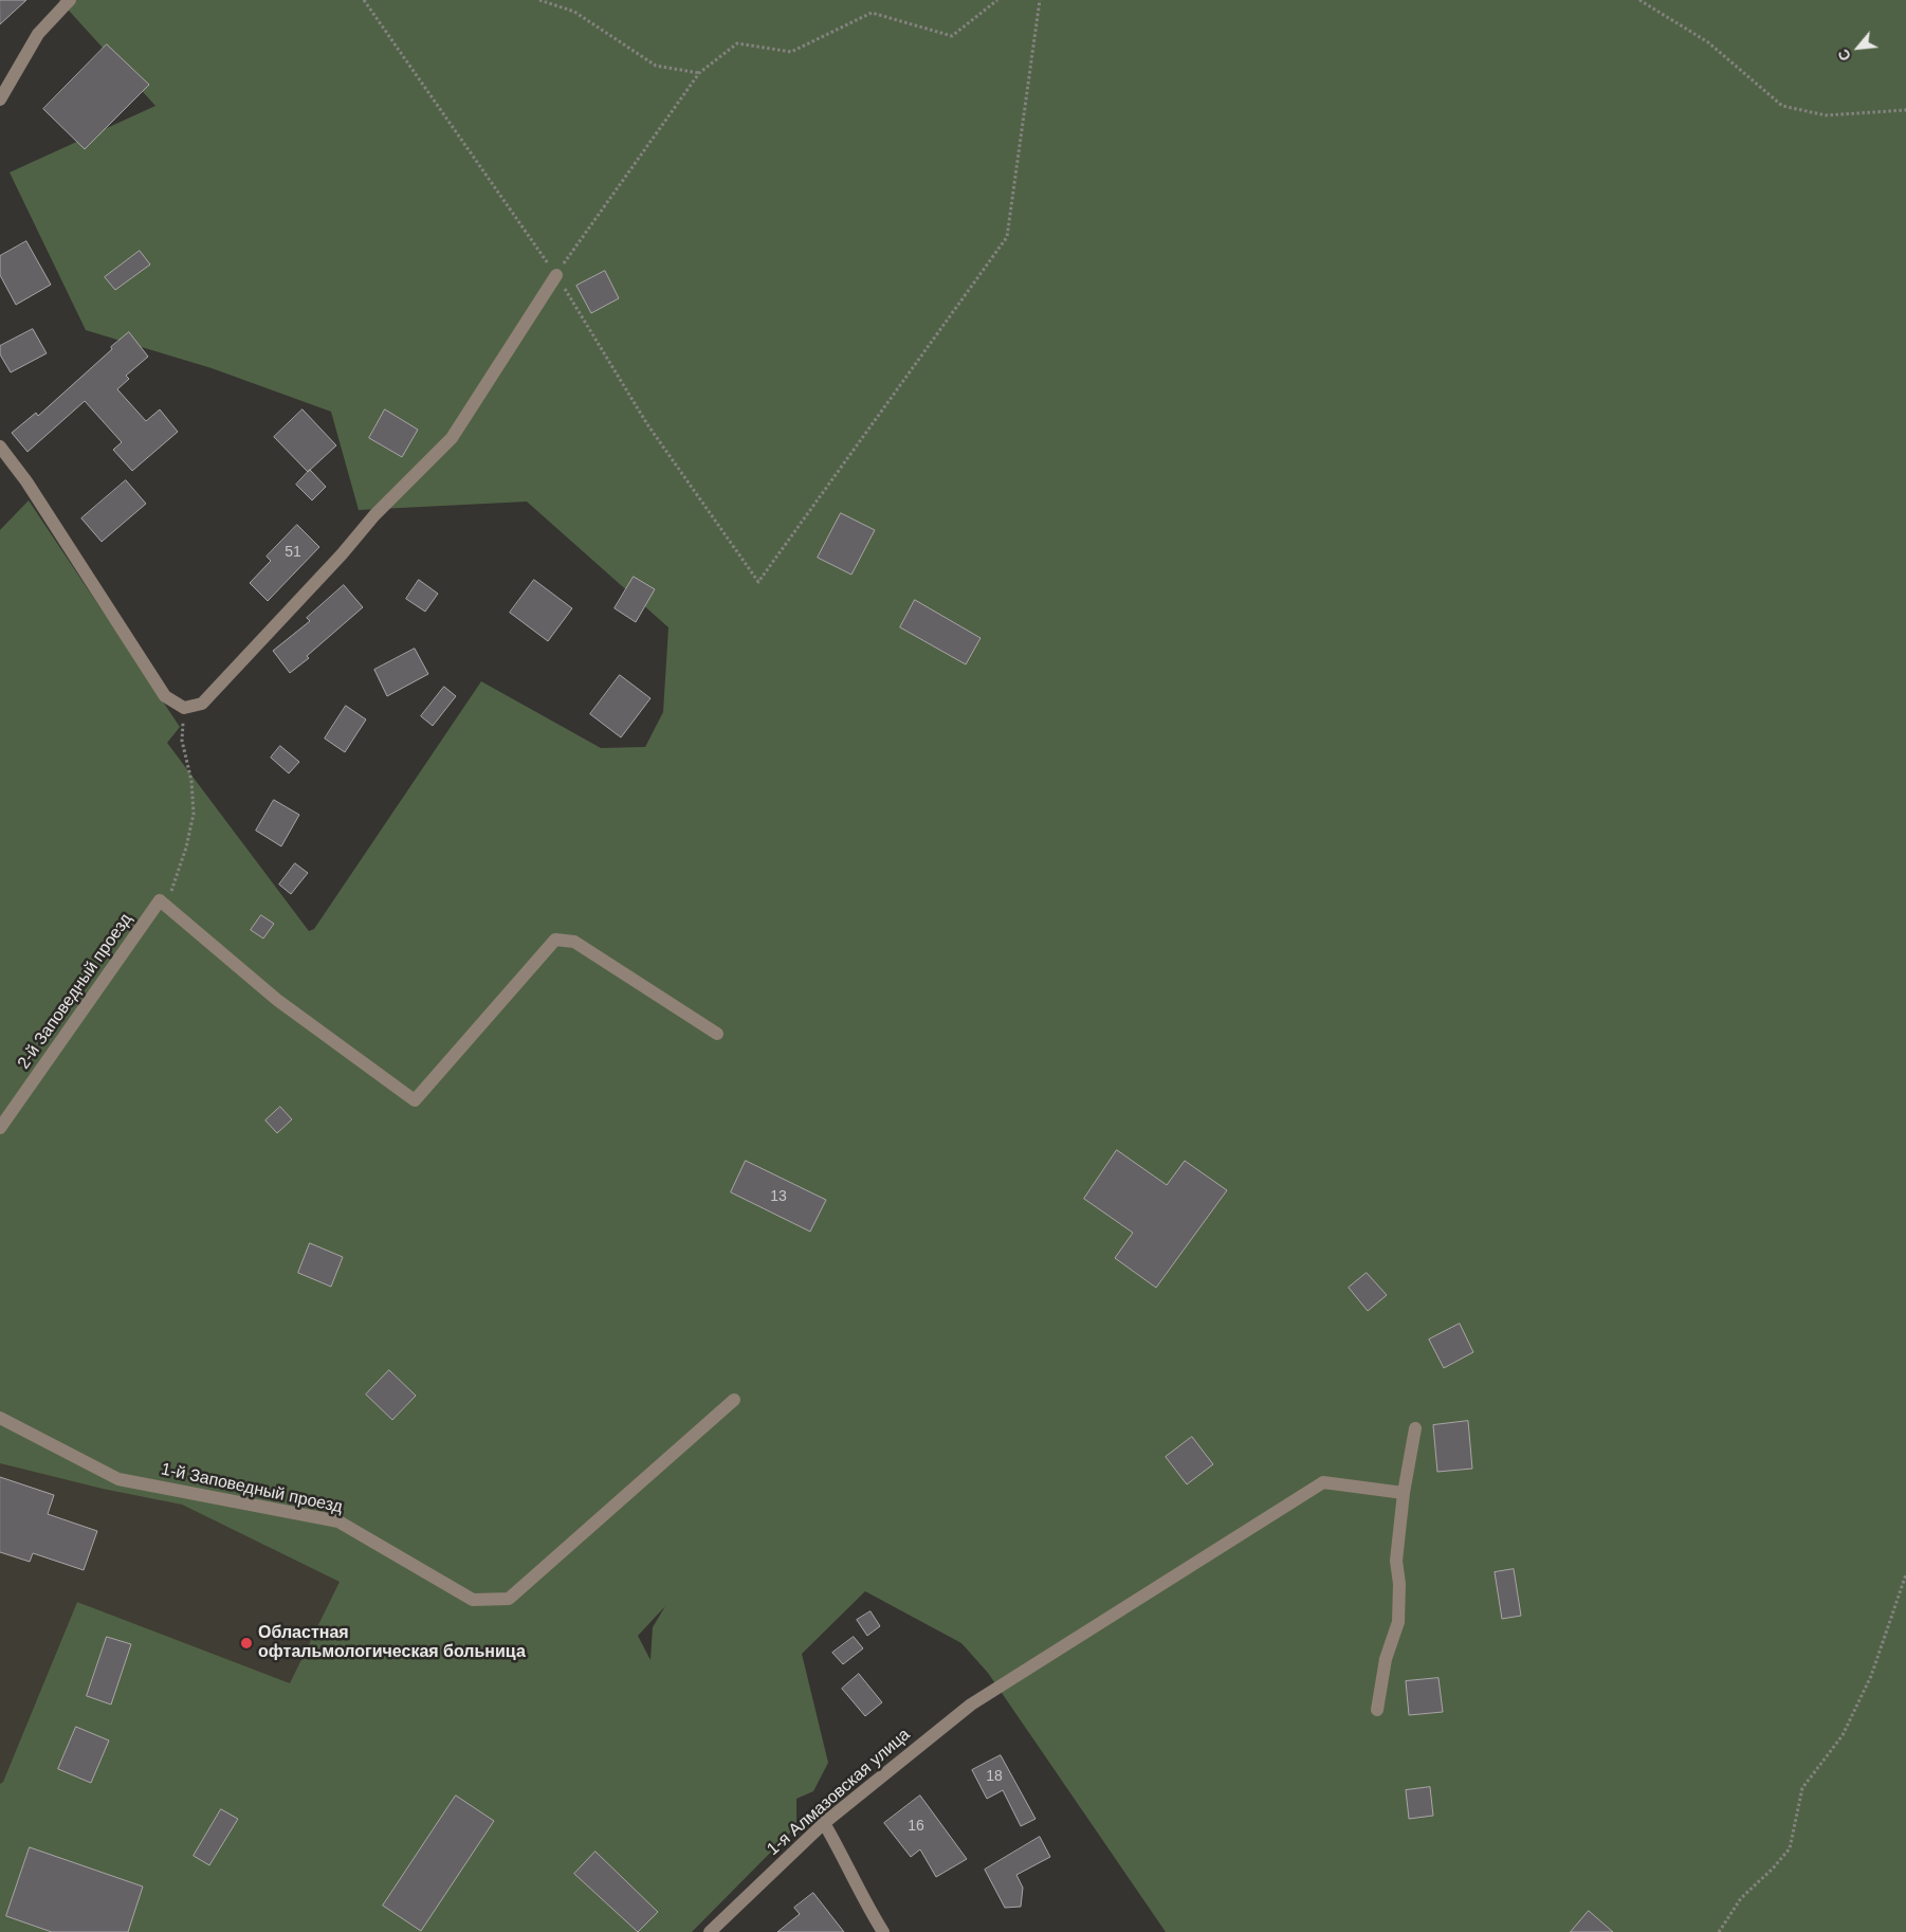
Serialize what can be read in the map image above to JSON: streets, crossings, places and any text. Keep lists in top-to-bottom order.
{
  "streets": {
    "street": ["2-й Заповедный проезд", "1-й Заповедный проезд", "1-я Алмазовская улица"]
  },
  "places": ["Областная офтальмологическая больница"],
  "house_numbers": [
    "51",
    "13",
    "18",
    "16"
  ],
  "north": "bottom left"
}
